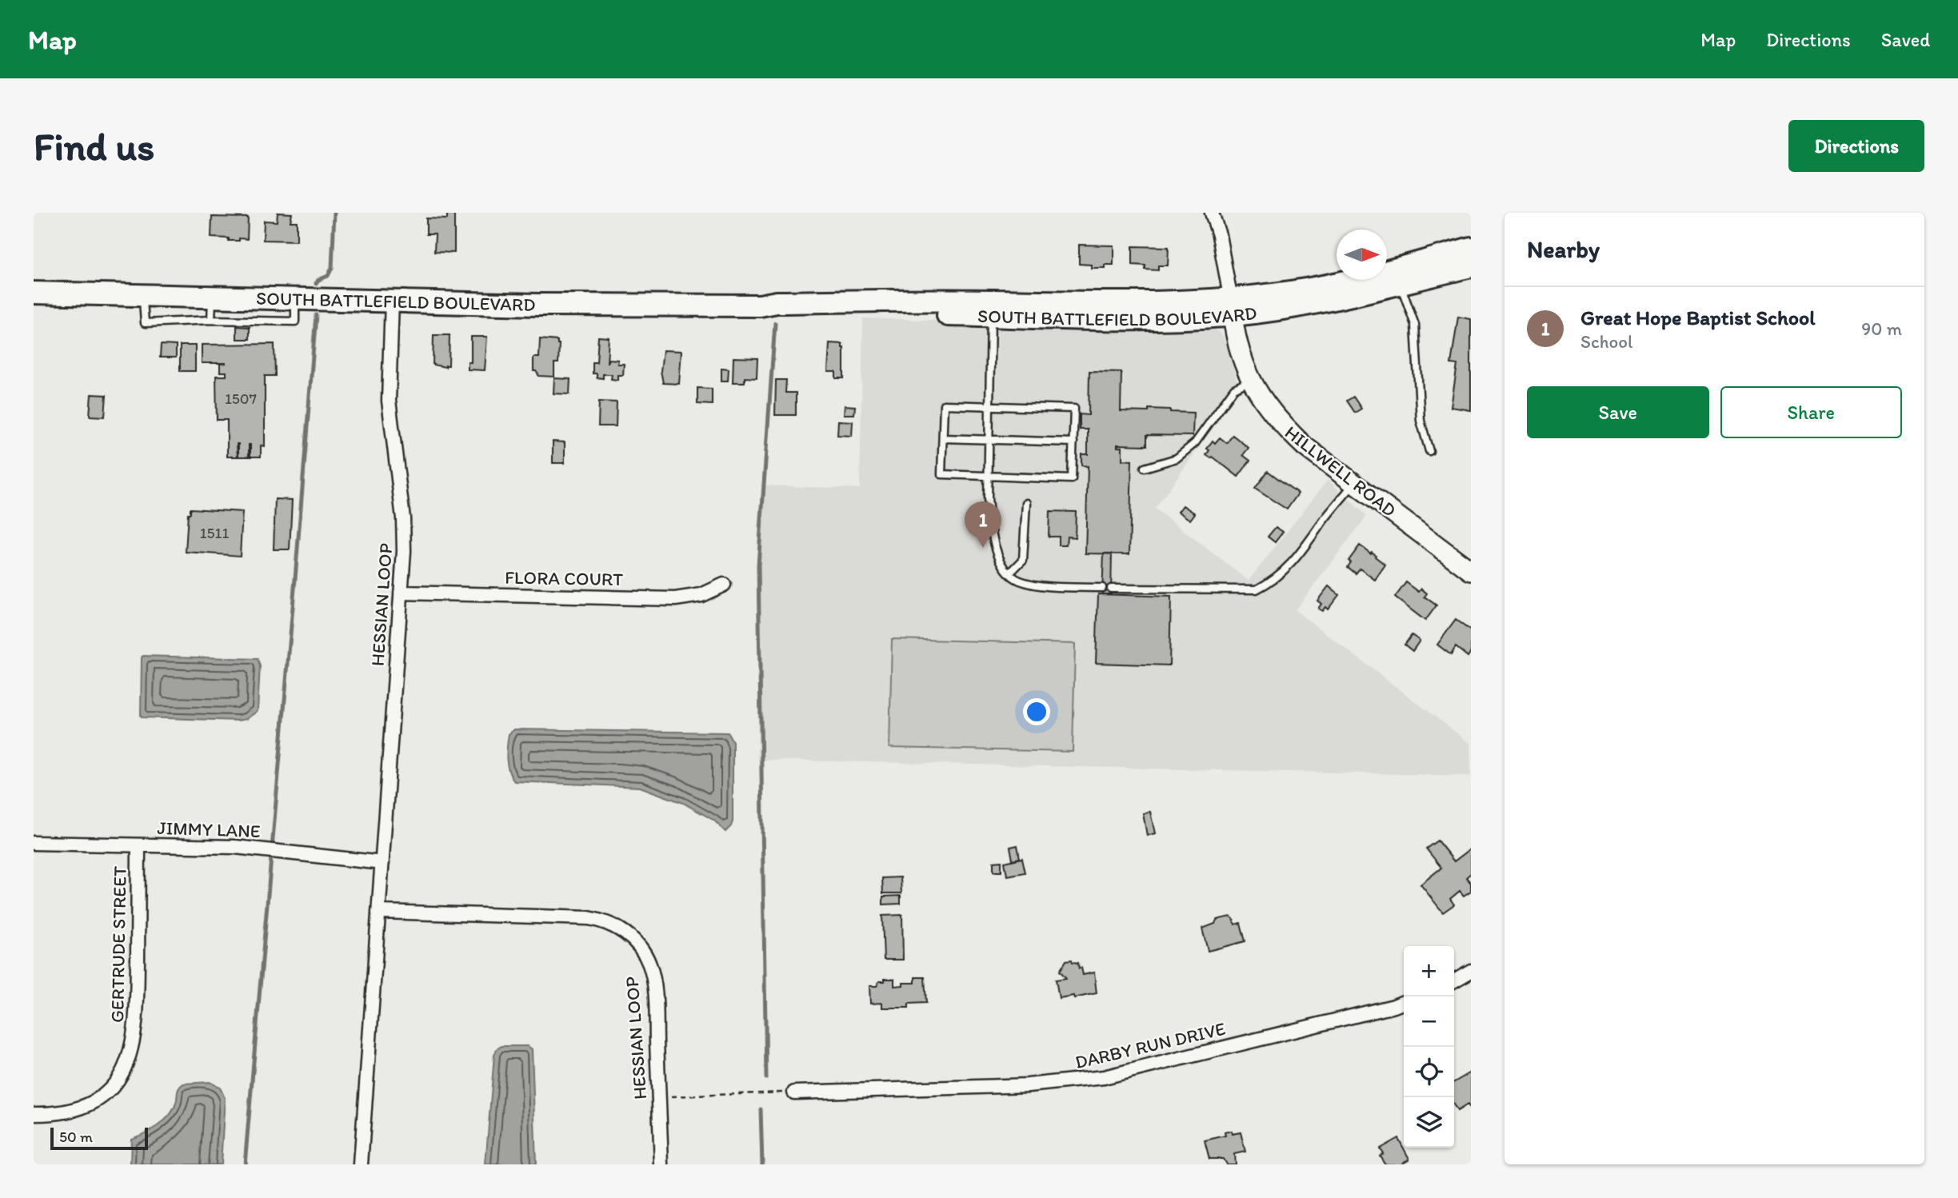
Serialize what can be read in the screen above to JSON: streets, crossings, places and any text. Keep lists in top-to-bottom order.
{
  "streets": {
    "main road": ["SOUTH BATTLEFIELD BOULEVARD"],
    "street": [
      "HILLWELL ROAD",
      "FLORA COURT",
      "HESSIAN LOOP",
      "JIMMY LANE",
      "GERTRUDE STREET",
      "DARBY RUN DRIVE"
    ]
  },
  "crossings": [
    ["SOUTH BATTLEFIELD BOULEVARD", "HILLWELL ROAD"],
    ["SOUTH BATTLEFIELD BOULEVARD", "HESSIAN LOOP"],
    ["FLORA COURT", "HESSIAN LOOP"],
    ["HESSIAN LOOP", "JIMMY LANE"],
    ["JIMMY LANE", "GERTRUDE STREET"]
  ],
  "house_numbers": ["1507", "1511"],
  "scale_bar": "50 m",
  "north": "right",
  "page": {
    "header": "Map",
    "nav": ["Map", "Directions", "Saved"],
    "buttons": [
      "Directions",
      ["Save", "Share"]
    ],
    "title": "Find us",
    "heading": "Nearby",
    "list": [
      {
        "mark": "1",
        "name": "Great Hope Baptist School",
        "note": "School",
        "value": "90 m"
      }
    ],
    "pins": "1",
    "map_buttons": ["+", "−"],
    "scale": "50 m"
  }
}
